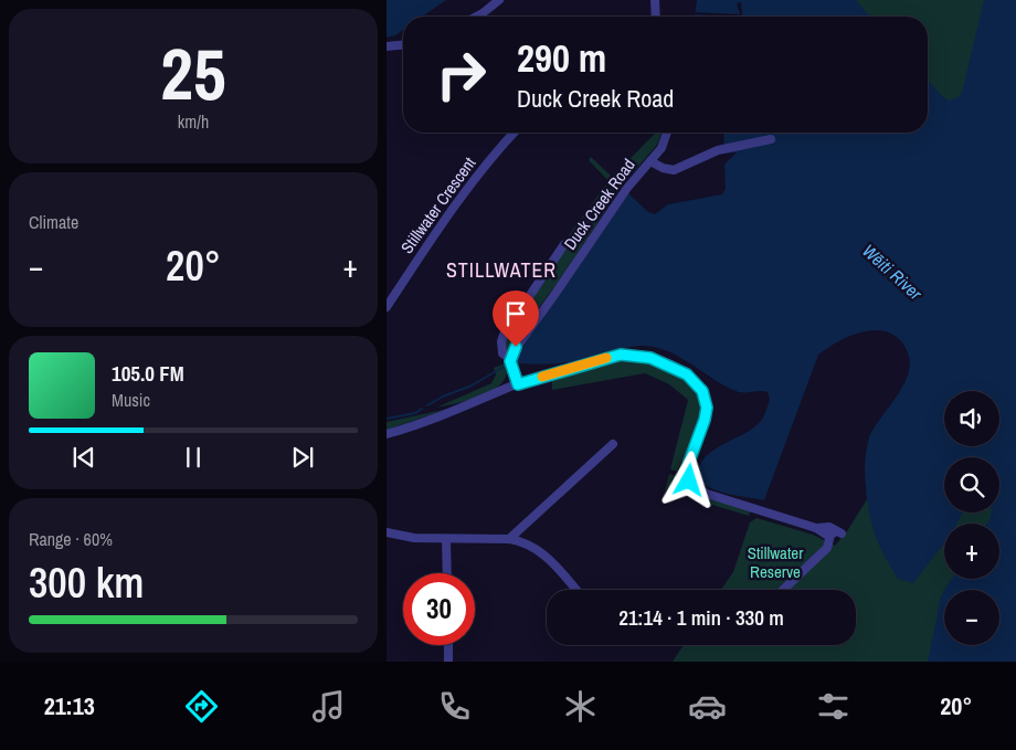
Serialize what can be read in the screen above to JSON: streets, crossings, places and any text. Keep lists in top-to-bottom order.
{
  "streets": {
    "street": ["Duck Creek Road", "Stillwater Crescent"]
  },
  "districts": ["STILLWATER"],
  "water": ["Wēiti River"],
  "parks": ["Stillwater Reserve"],
  "page": {
    "tile": [
      ["25", "km/h"],
      "Climate",
      ["Range · 60%", "300 km"]
    ],
    "turn": ["290 m", "Duck Creek Road"],
    "heat": ["−", "20°", "+"],
    "song": ["105.0 FM", "Music"],
    "map_buttons": ["+", "−"],
    "limit": "30",
    "trip": "21:14 · 1 min · 330 m",
    "tabs": ["21:13", "20°"]
  }
}
